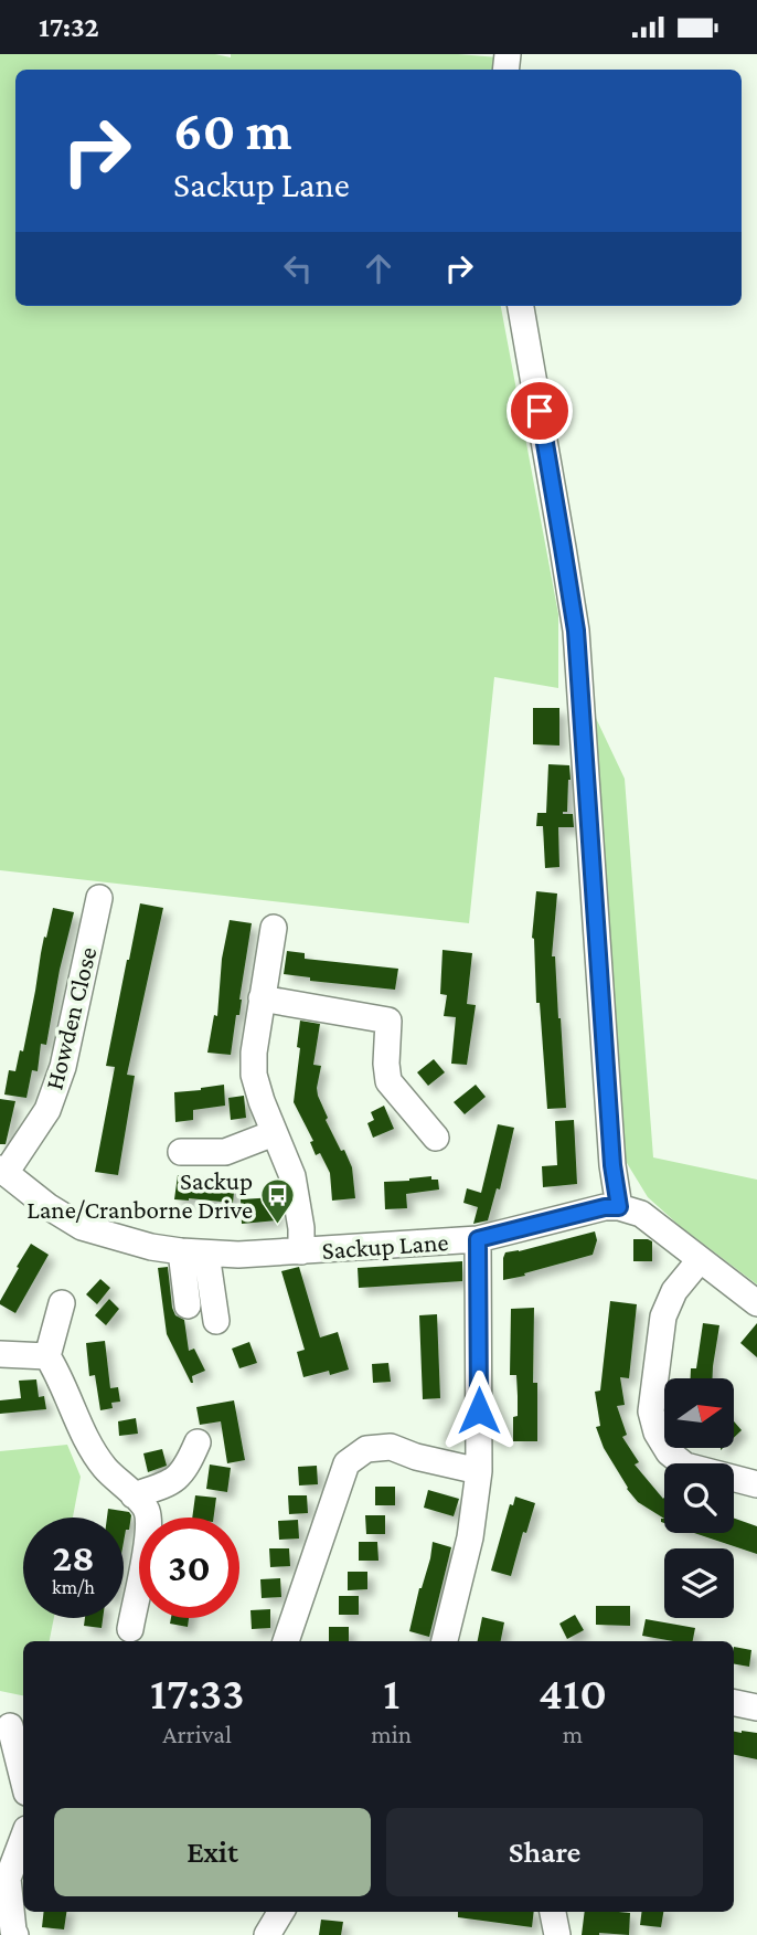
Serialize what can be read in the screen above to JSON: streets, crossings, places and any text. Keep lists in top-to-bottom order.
{
  "streets": {
    "street": ["Howden Close", "Sackup Lane"]
  },
  "crossings": [
    ["Howden Close", "Sackup Lane"]
  ],
  "places": {
    "bus stop": ["Sackup Lane/Cranborne Drive"]
  },
  "north": "right",
  "page": {
    "status": "17:32",
    "turn": ["60 m", "Sackup Lane"],
    "speed": "28 km/h",
    "limit": "30",
    "eta": [
      "17:33",
      "Arrival",
      "1",
      "min",
      "410",
      "m"
    ],
    "buttons": ["Exit", "Share"]
  }
}
